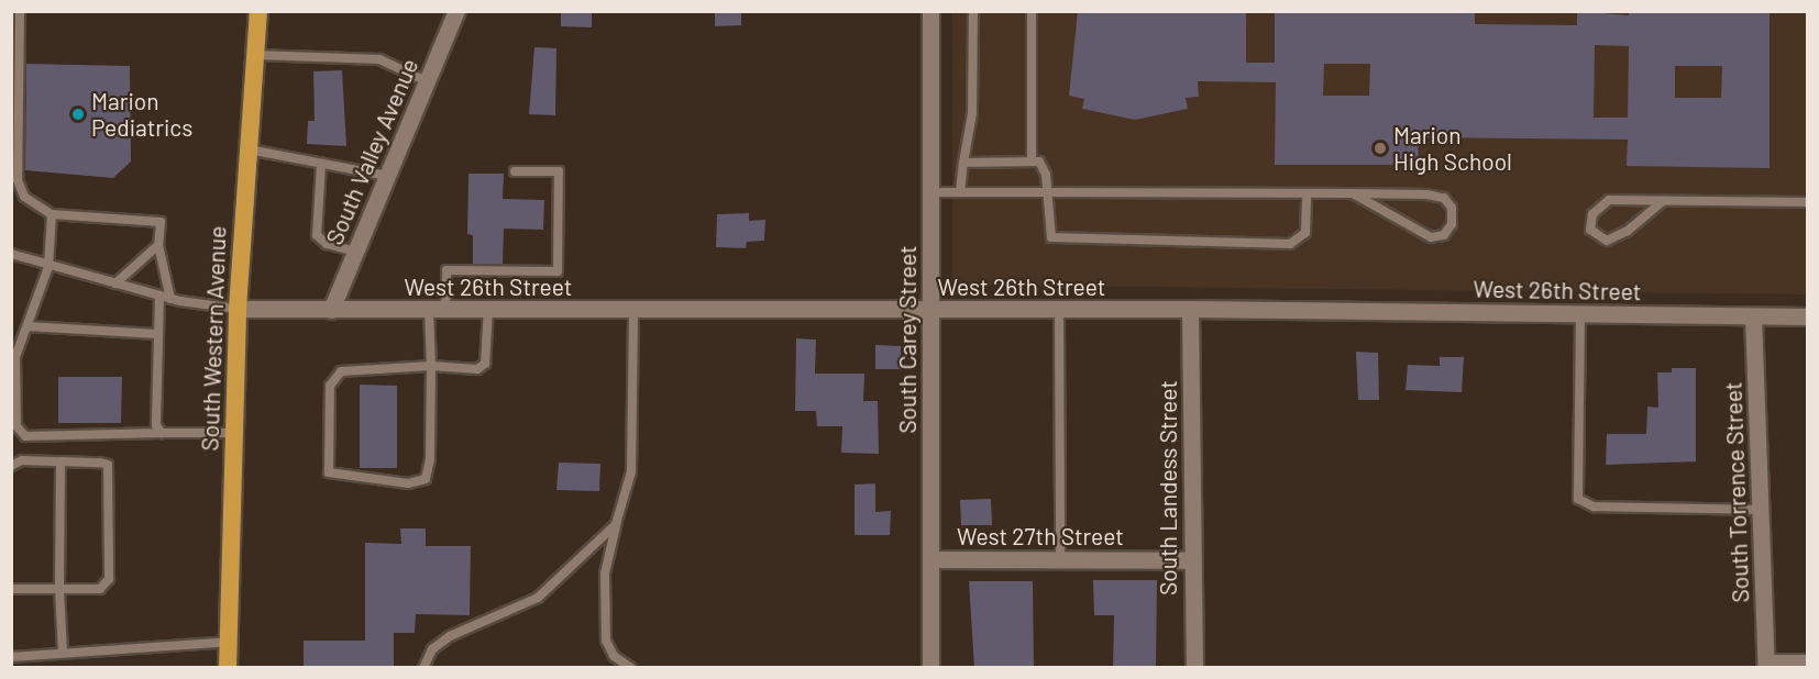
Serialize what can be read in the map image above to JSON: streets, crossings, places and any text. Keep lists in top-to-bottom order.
{
  "streets": {
    "highway": ["South Western Avenue"],
    "street": [
      "South Valley Avenue",
      "West 26th Street",
      "South Carey Street",
      "South Landess Street",
      "South Torrence Street",
      "West 27th Street"
    ]
  },
  "crossings": [
    ["South Valley Avenue", "West 26th Street"],
    ["West 26th Street", "South Western Avenue"],
    ["West 26th Street", "South Carey Street"],
    ["West 26th Street", "South Landess Street"],
    ["West 26th Street", "South Torrence Street"],
    ["South Carey Street", "West 27th Street"],
    ["South Landess Street", "West 27th Street"]
  ],
  "places": ["Marion Pediatrics", "Marion High School"]
}
